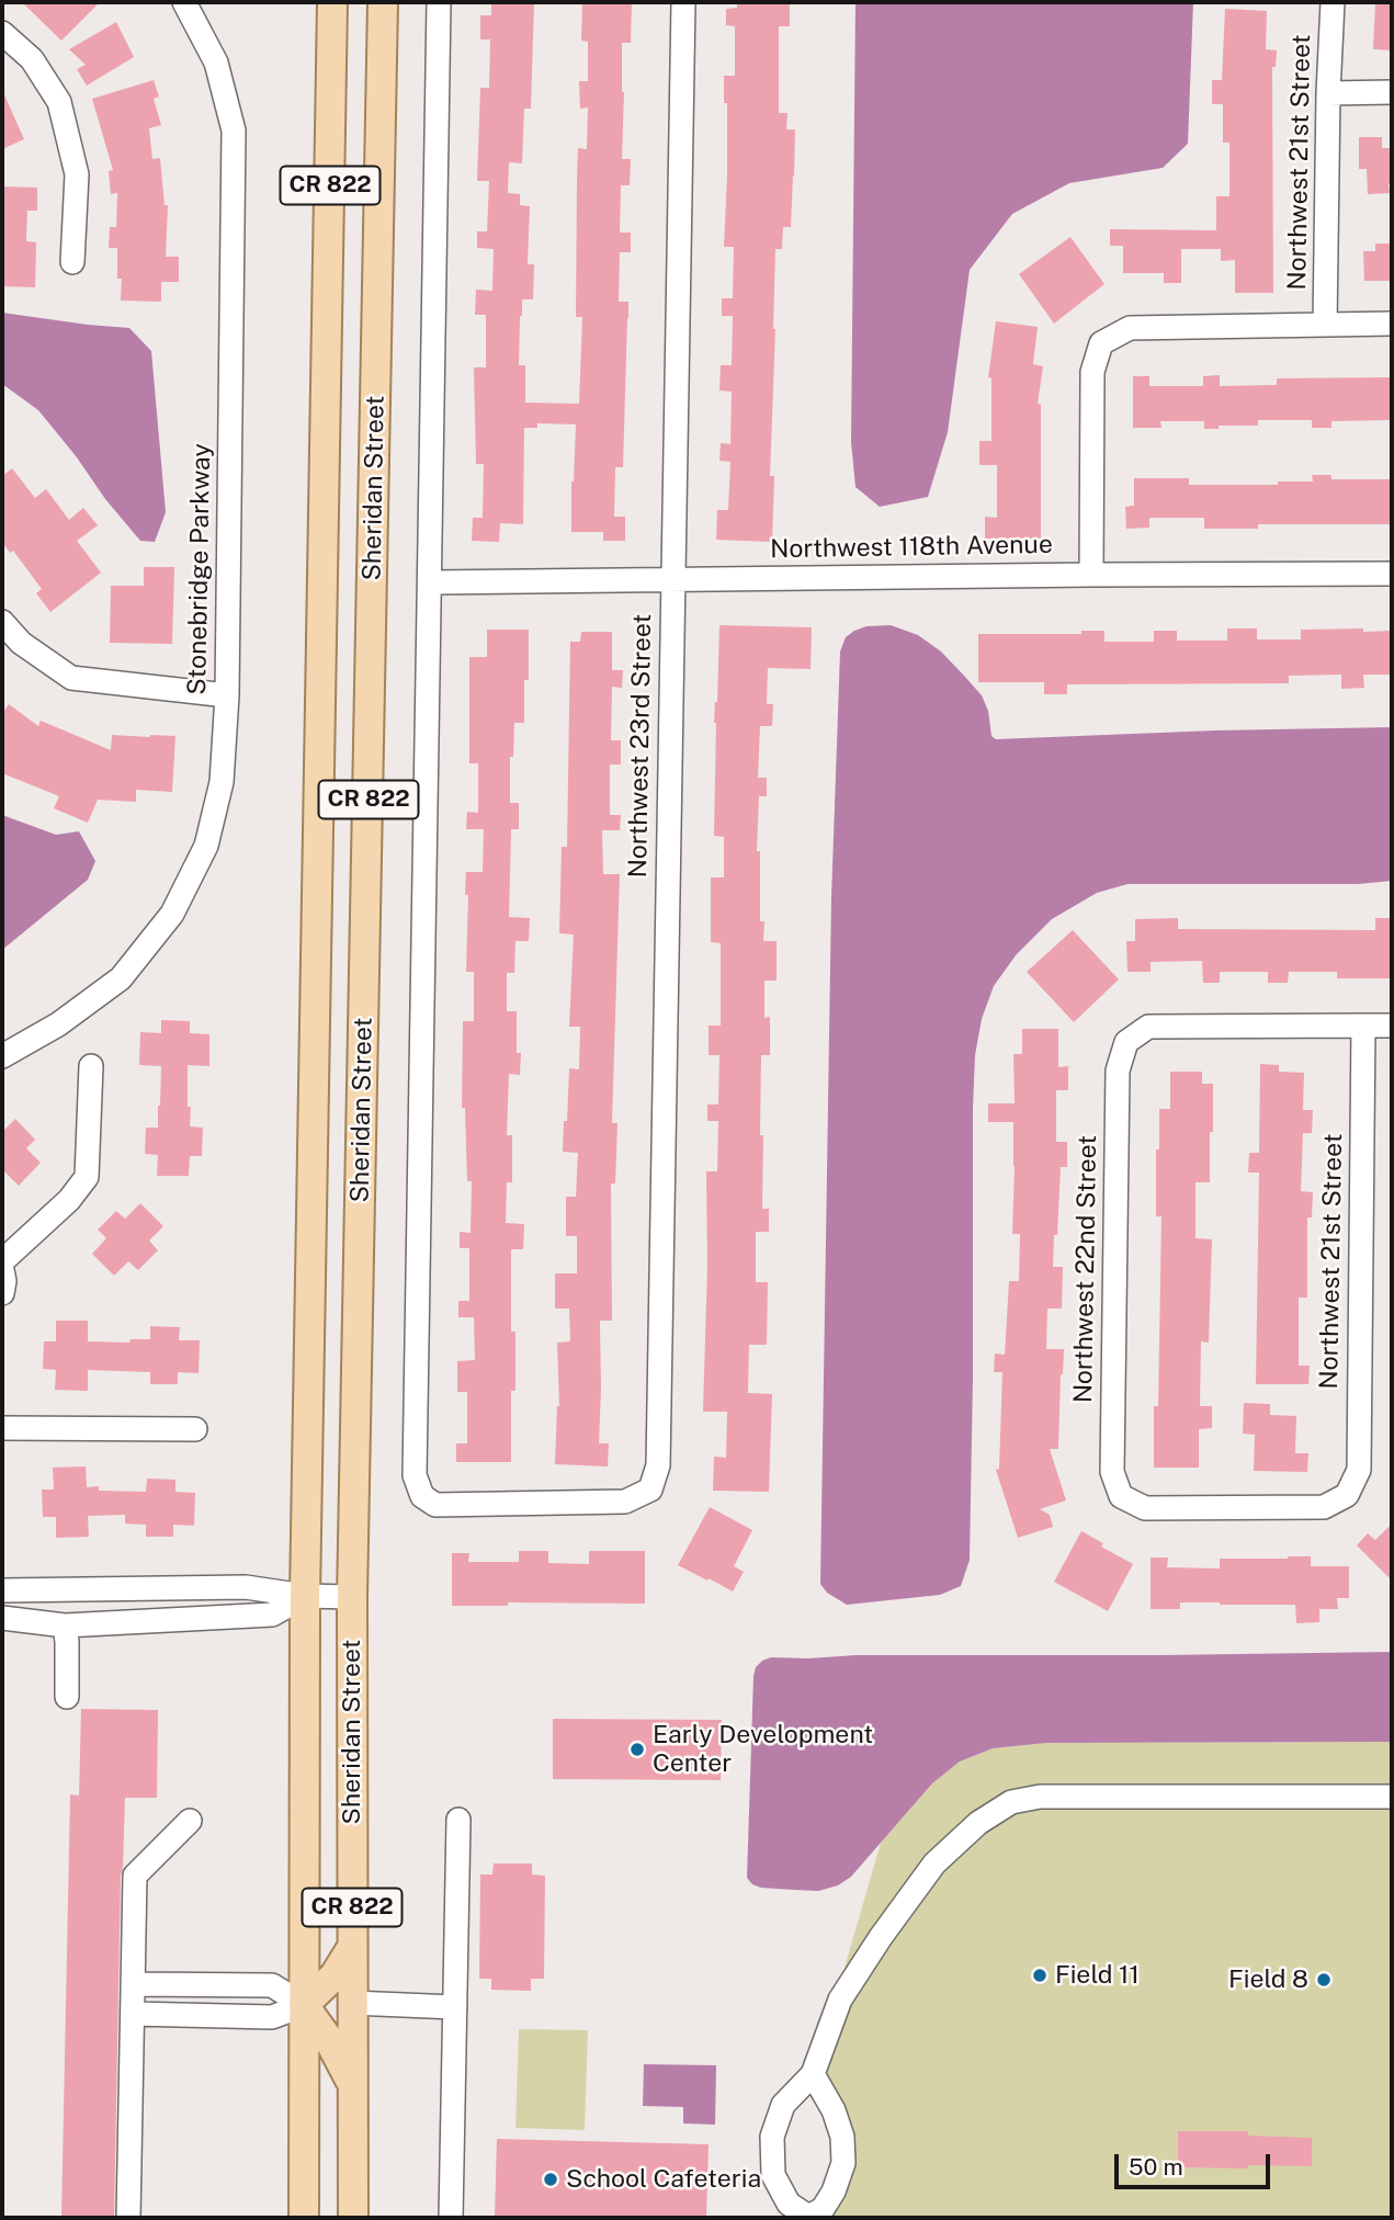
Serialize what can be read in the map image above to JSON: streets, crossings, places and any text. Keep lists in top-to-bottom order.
{
  "streets": {
    "main road": ["CR 822", "Sheridan Street"],
    "street": [
      "Northwest 21st Street",
      "Northwest 118th Avenue",
      "Stonebridge Parkway",
      "Northwest 23rd Street",
      "Northwest 22nd Street"
    ]
  },
  "crossings": [
    ["Northwest 21st Street", "Northwest 22nd Street"],
    ["Northwest 118th Avenue", "Northwest 23rd Street"]
  ],
  "places": [
    "Early Development Center",
    "Field 11",
    "Field 8",
    "School Cafeteria"
  ],
  "scale_bar": "50 m"
}
